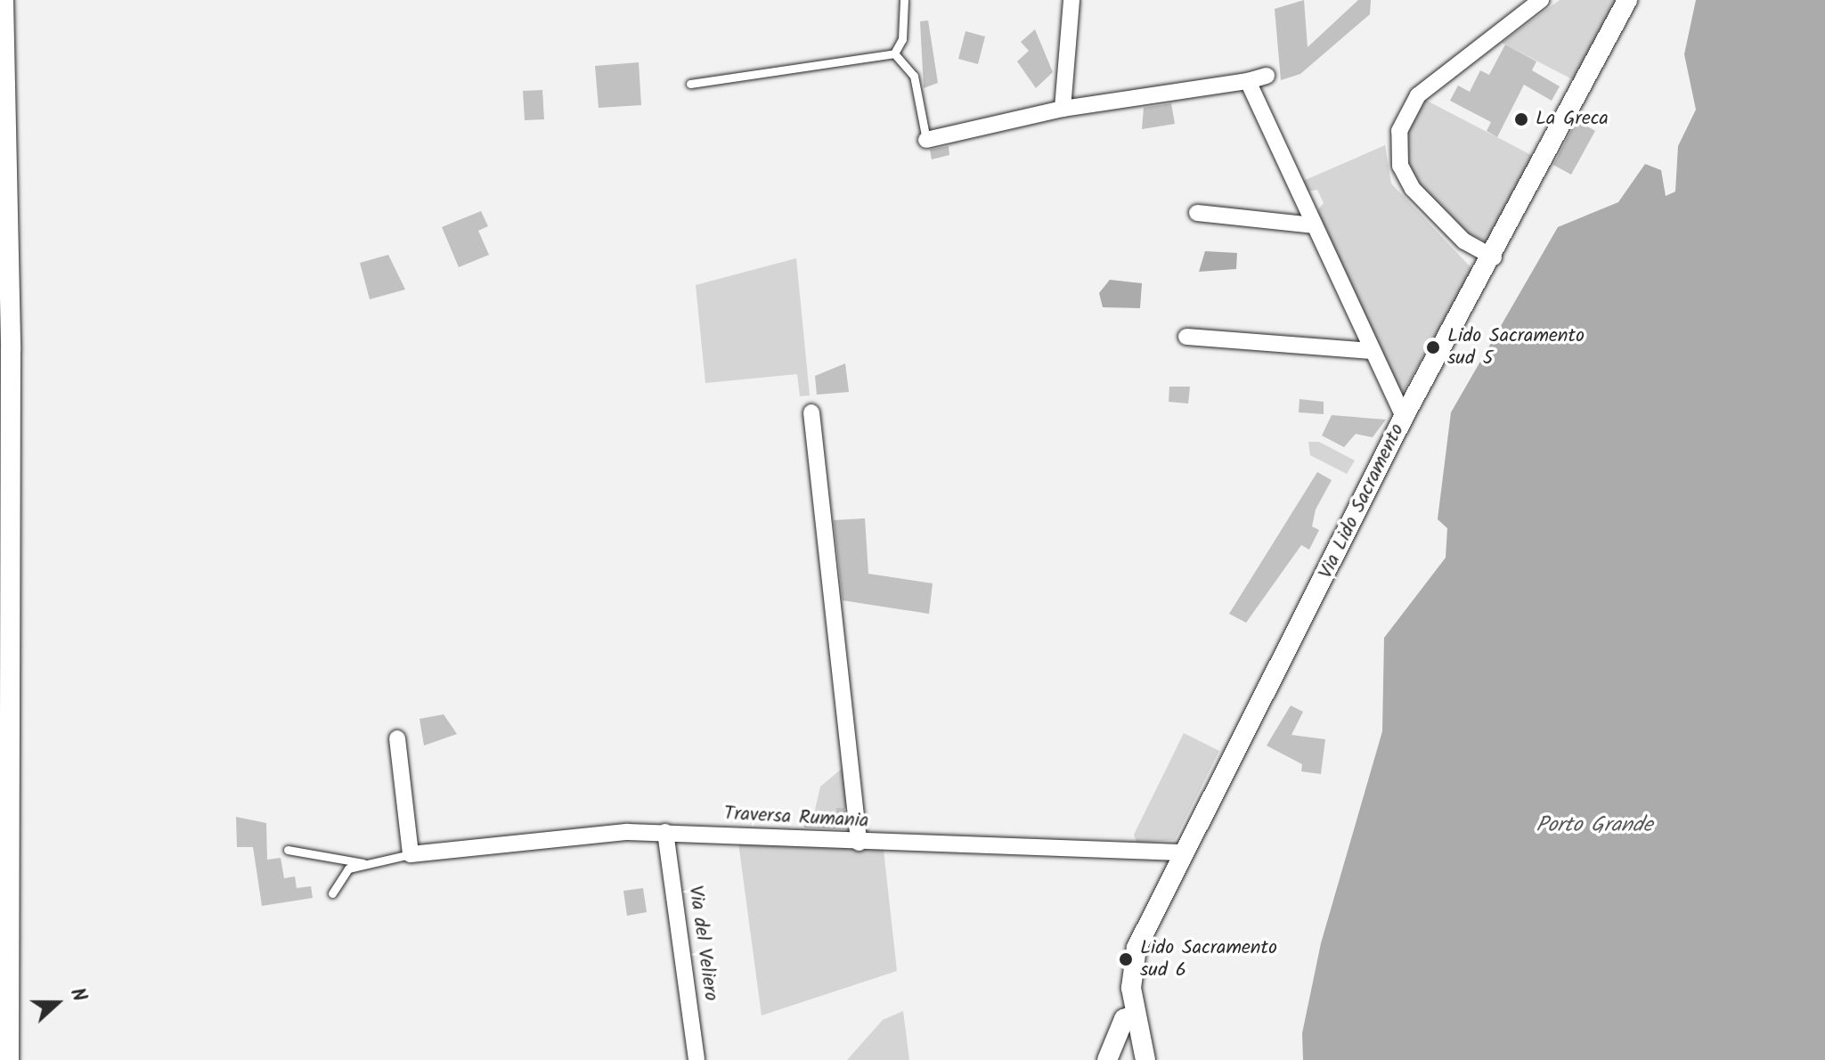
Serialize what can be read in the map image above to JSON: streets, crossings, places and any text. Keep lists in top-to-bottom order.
{
  "streets": {
    "street": ["Via Lido Sacramento", "Traversa Rumania", "Via del Veliero"]
  },
  "crossings": [
    ["Via Lido Sacramento", "Traversa Rumania"],
    ["Traversa Rumania", "Via del Veliero"]
  ],
  "water": ["Porto Grande"],
  "places": ["La Greca", "Lido Sacramento sud 5", "Lido Sacramento sud 6"],
  "north": "right"
}
